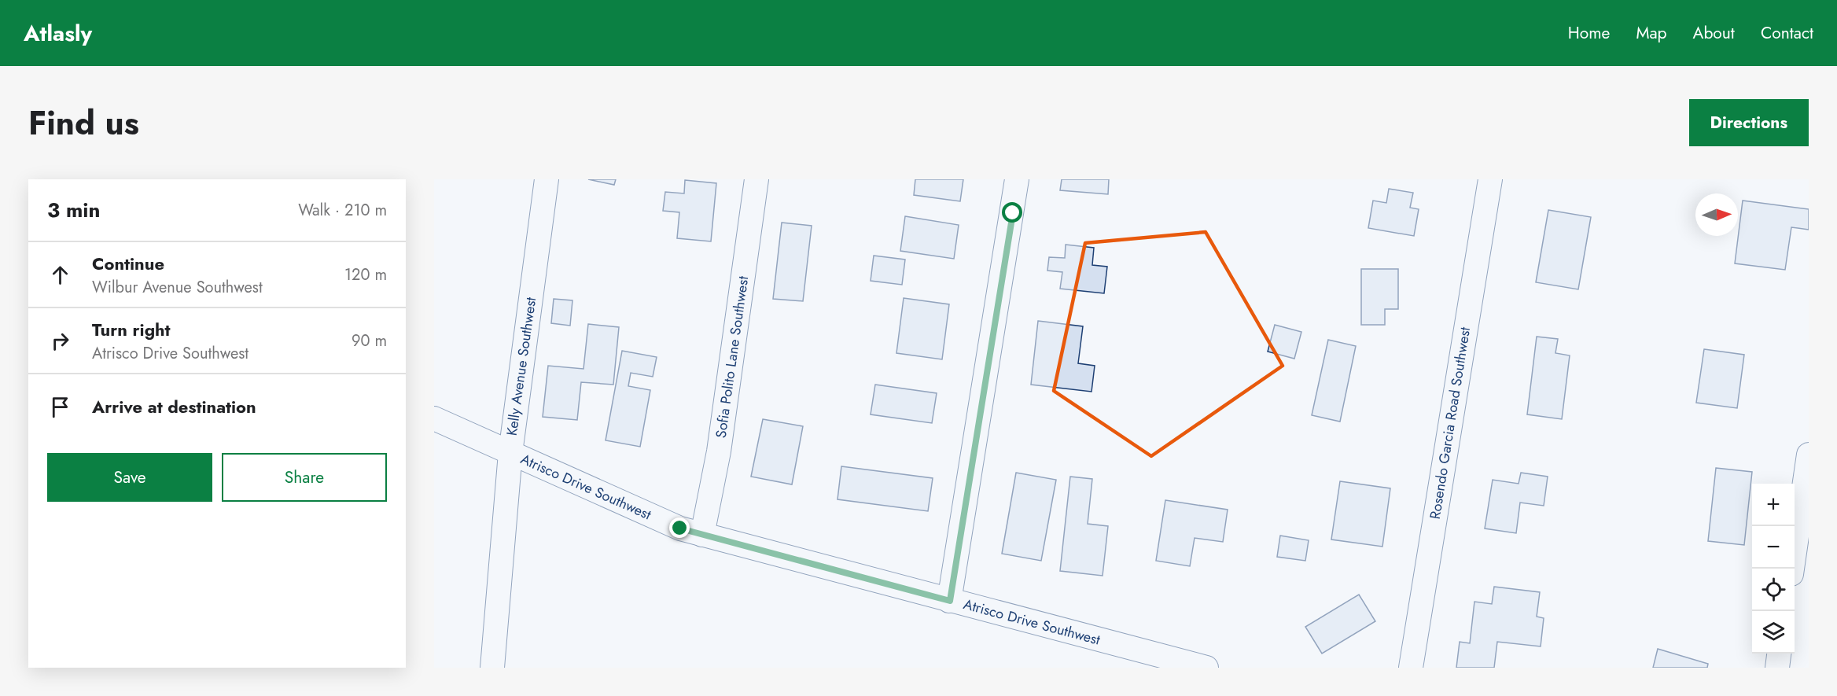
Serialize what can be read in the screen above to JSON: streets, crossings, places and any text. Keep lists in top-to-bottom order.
{
  "streets": {
    "street": [
      "Sofia Polito Lane Southwest",
      "Kelly Avenue Southwest",
      "Rosendo Garcia Road Southwest",
      "Atrisco Drive Southwest"
    ]
  },
  "crossings": [
    ["Sofia Polito Lane Southwest", "Atrisco Drive Southwest"],
    ["Kelly Avenue Southwest", "Atrisco Drive Southwest"]
  ],
  "north": "right",
  "page": {
    "header": "Atlasly",
    "nav": [
      "Home",
      "Map",
      "About",
      "Contact"
    ],
    "title": "Find us",
    "buttons": [
      "Directions",
      ["Save", "Share"]
    ],
    "heading": ["3 min", "Walk · 210 m"],
    "list": [
      ["Continue", "Wilbur Avenue Southwest", "120 m"],
      ["Turn right", "Atrisco Drive Southwest", "90 m"],
      "Arrive at destination"
    ],
    "map_buttons": ["+", "−"]
  }
}
